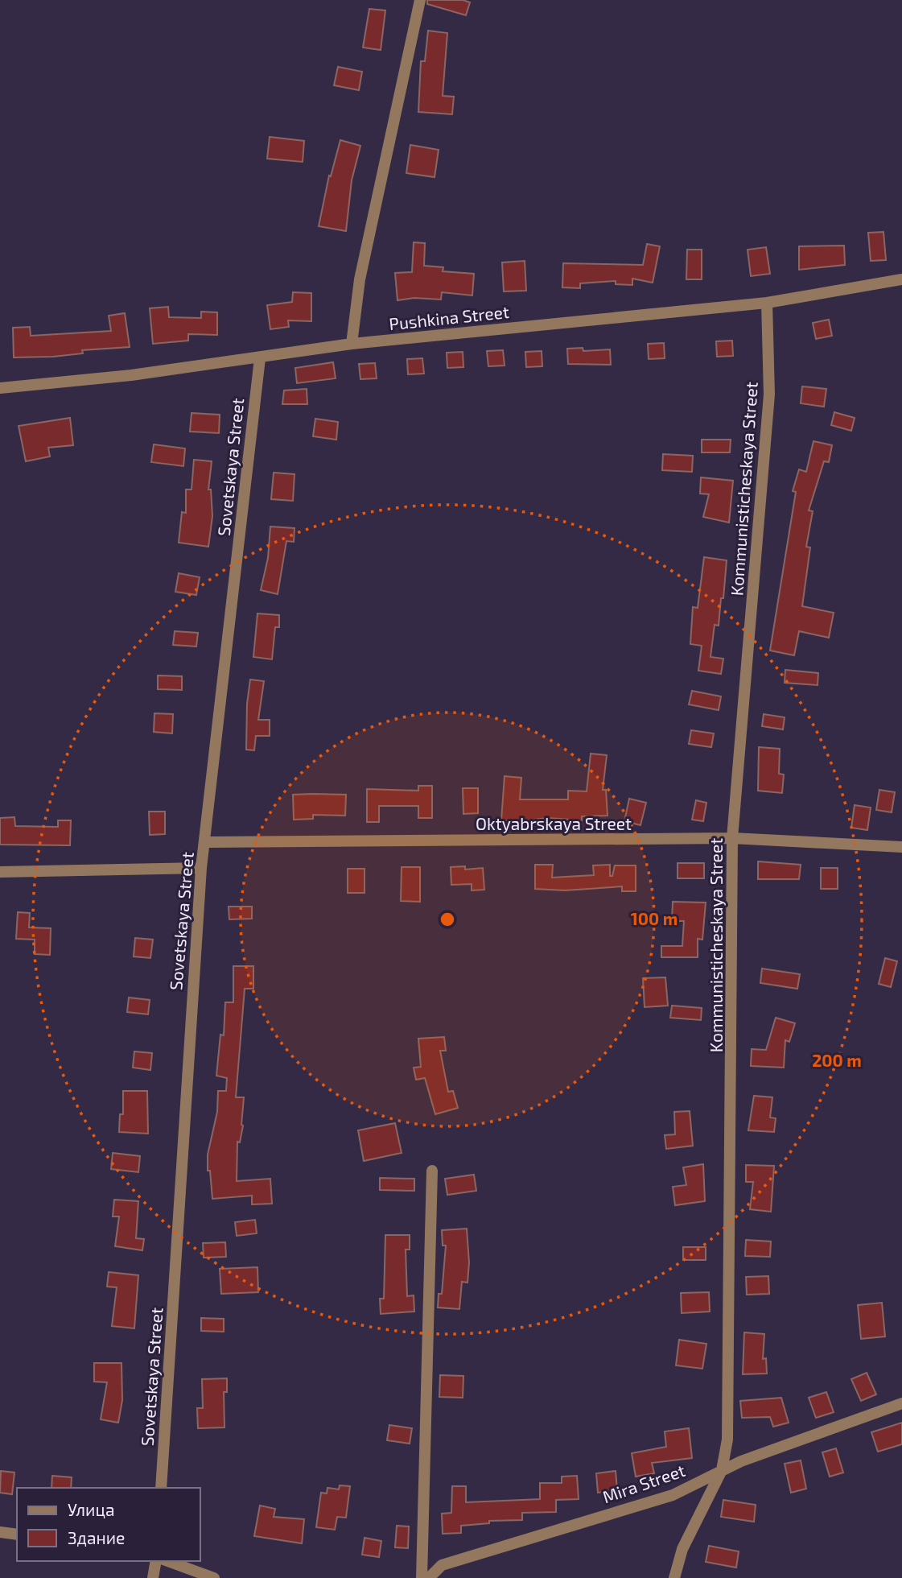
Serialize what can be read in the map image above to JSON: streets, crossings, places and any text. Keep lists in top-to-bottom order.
{
  "streets": {
    "street": [
      "Pushkina Street",
      "Sovetskaya Street",
      "Kommunisticheskaya Street",
      "Oktyabrskaya Street",
      "Mira Street"
    ]
  },
  "crossings": [
    ["Pushkina Street", "Sovetskaya Street"],
    ["Pushkina Street", "Kommunisticheskaya Street"],
    ["Sovetskaya Street", "Oktyabrskaya Street"],
    ["Kommunisticheskaya Street", "Oktyabrskaya Street"],
    ["Kommunisticheskaya Street", "Mira Street"]
  ],
  "legend": ["Улица", "Здание"],
  "rings": ["100 m", "200 m"]
}
